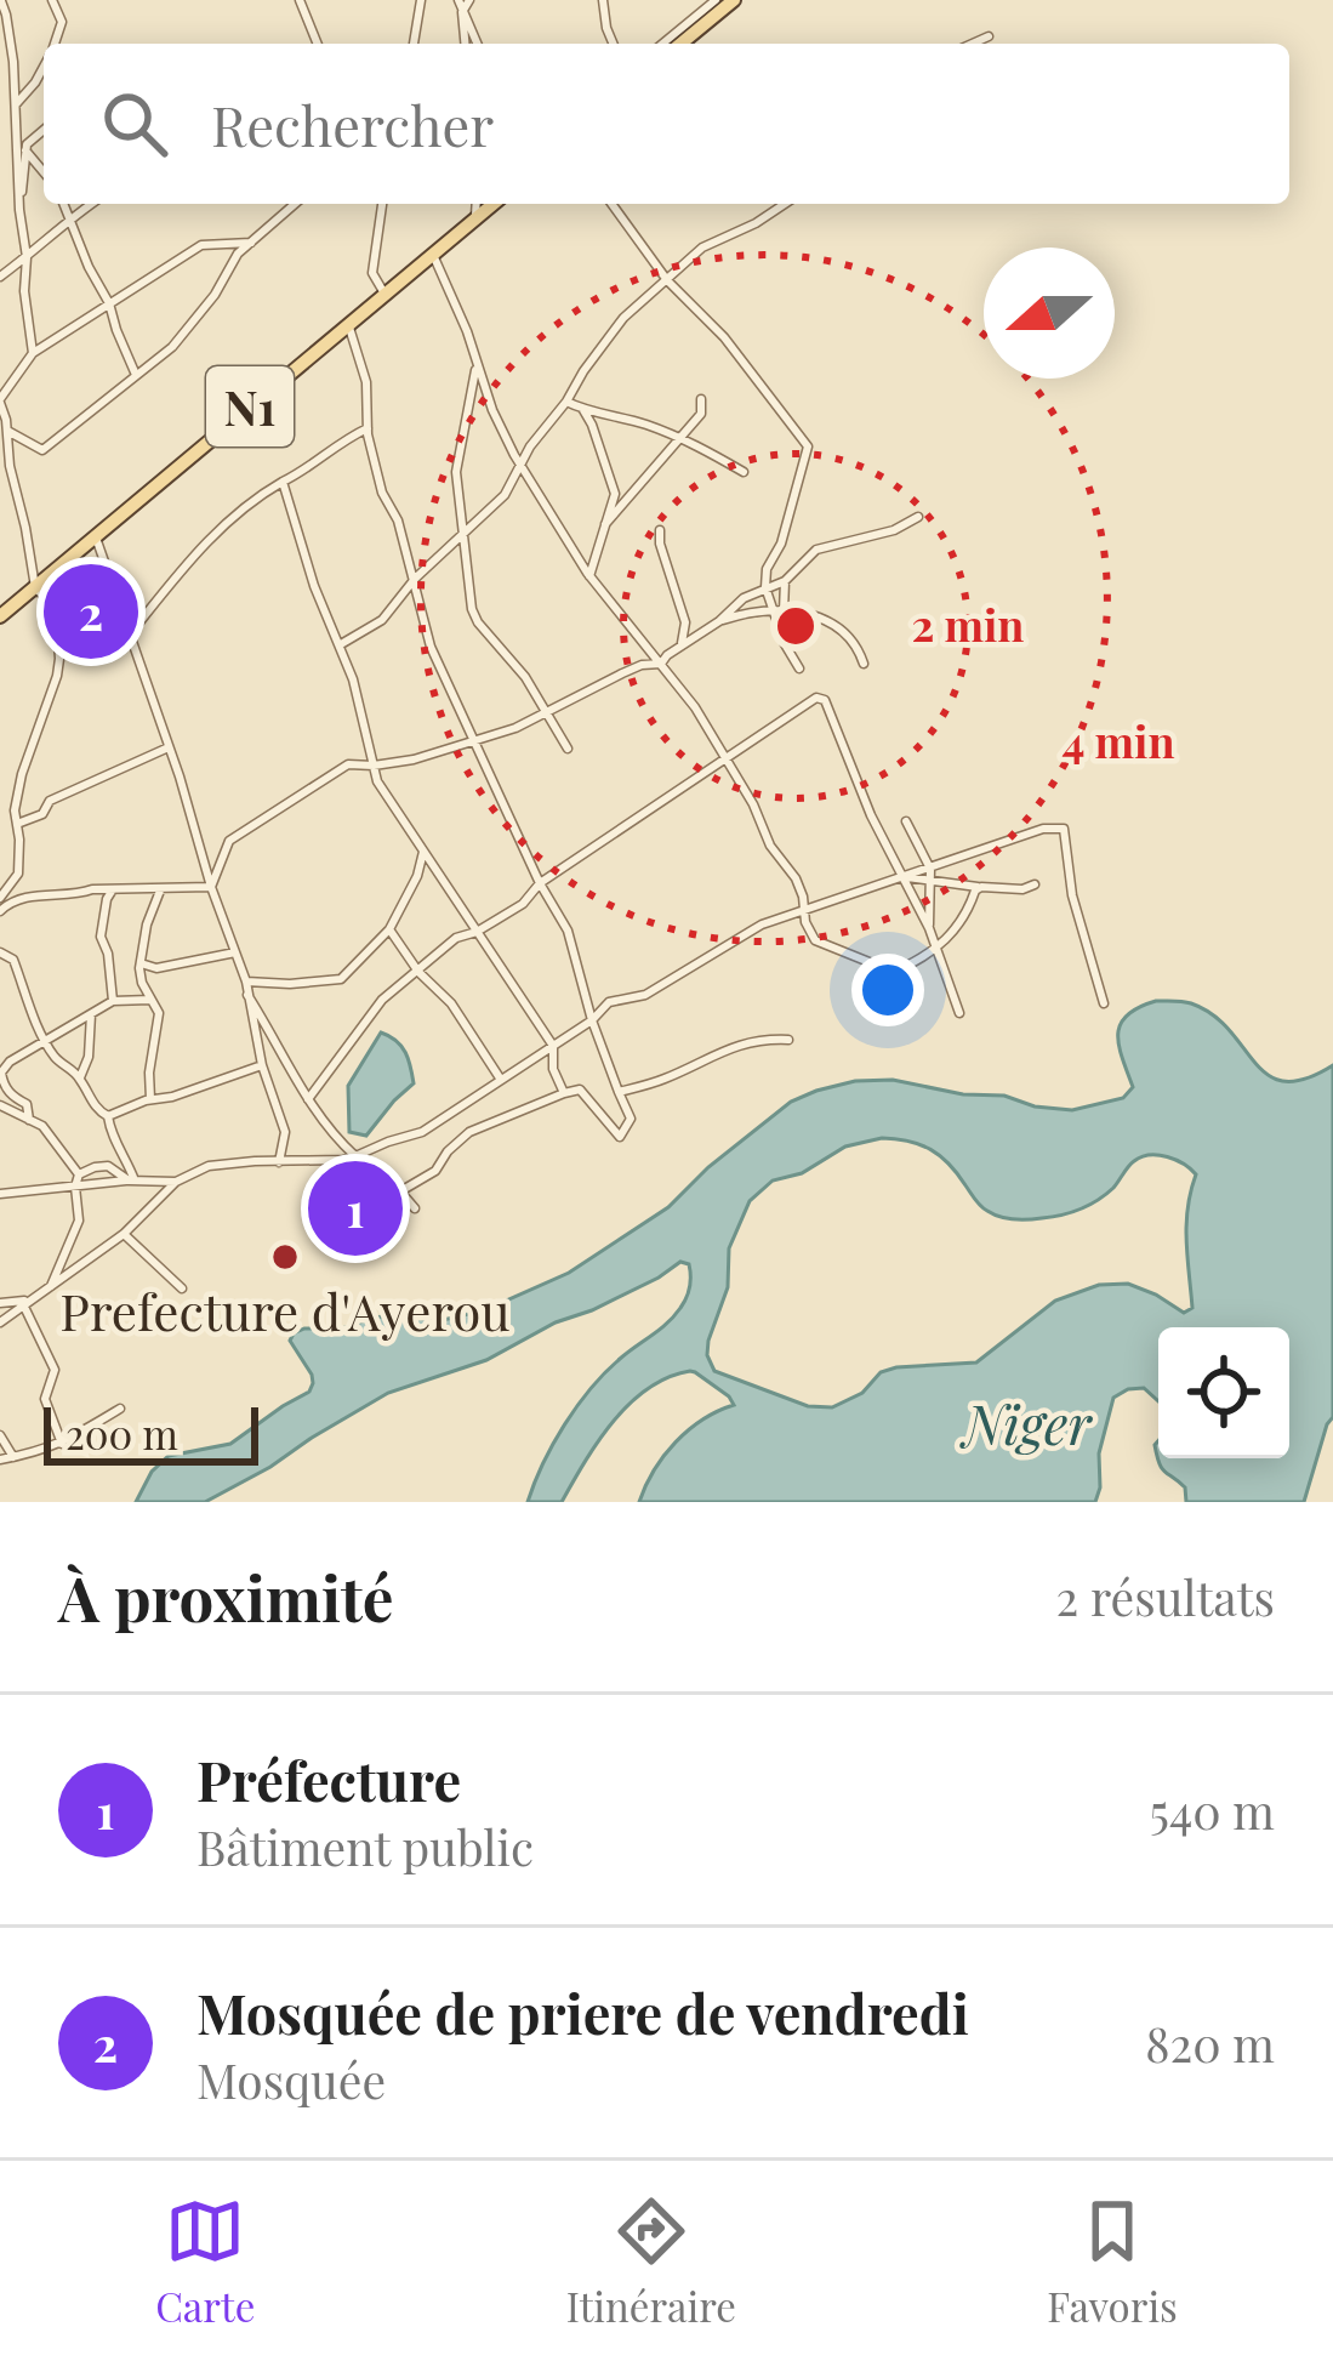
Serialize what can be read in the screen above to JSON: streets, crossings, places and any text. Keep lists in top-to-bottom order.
{
  "streets": {
    "main road": ["N1"]
  },
  "water": ["Niger"],
  "places": ["Prefecture d'Ayerou"],
  "scale_bar": "200 m",
  "north": "left",
  "page": {
    "search": "Rechercher",
    "pins": ["2", "1"],
    "scale": "200 m",
    "heading": ["À proximité", "2 résultats"],
    "list": [
      {
        "mark": "1",
        "name": "Préfecture",
        "note": "Bâtiment public",
        "value": "540 m"
      },
      {
        "mark": "2",
        "name": "Mosquée de priere de vendredi",
        "note": "Mosquée",
        "value": "820 m"
      }
    ],
    "nav": ["Carte", "Itinéraire", "Favoris"]
  },
  "rings": ["2 min", "4 min"]
}
